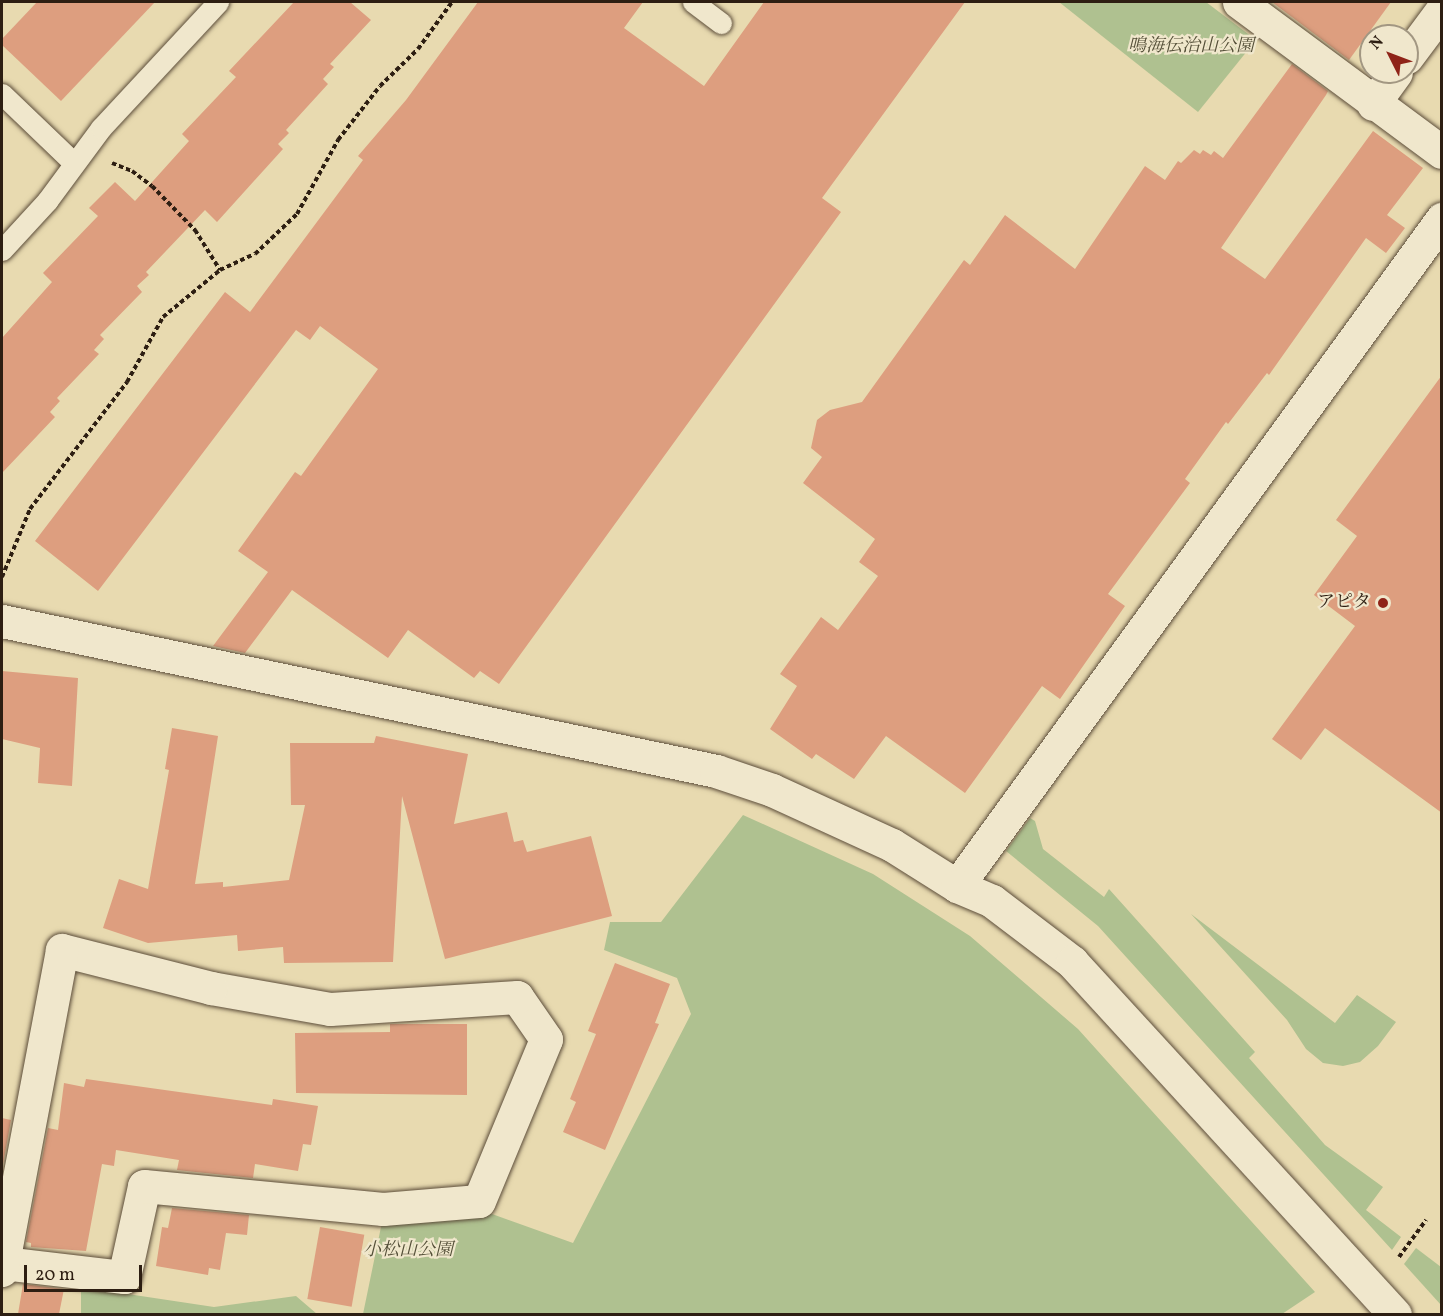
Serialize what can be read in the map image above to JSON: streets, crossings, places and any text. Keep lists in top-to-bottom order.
{
  "parks": ["鳴海伝治山公園", "小松山公園"],
  "places": ["アピタ"],
  "scale_bar": "20 m",
  "north": "top left"
}
